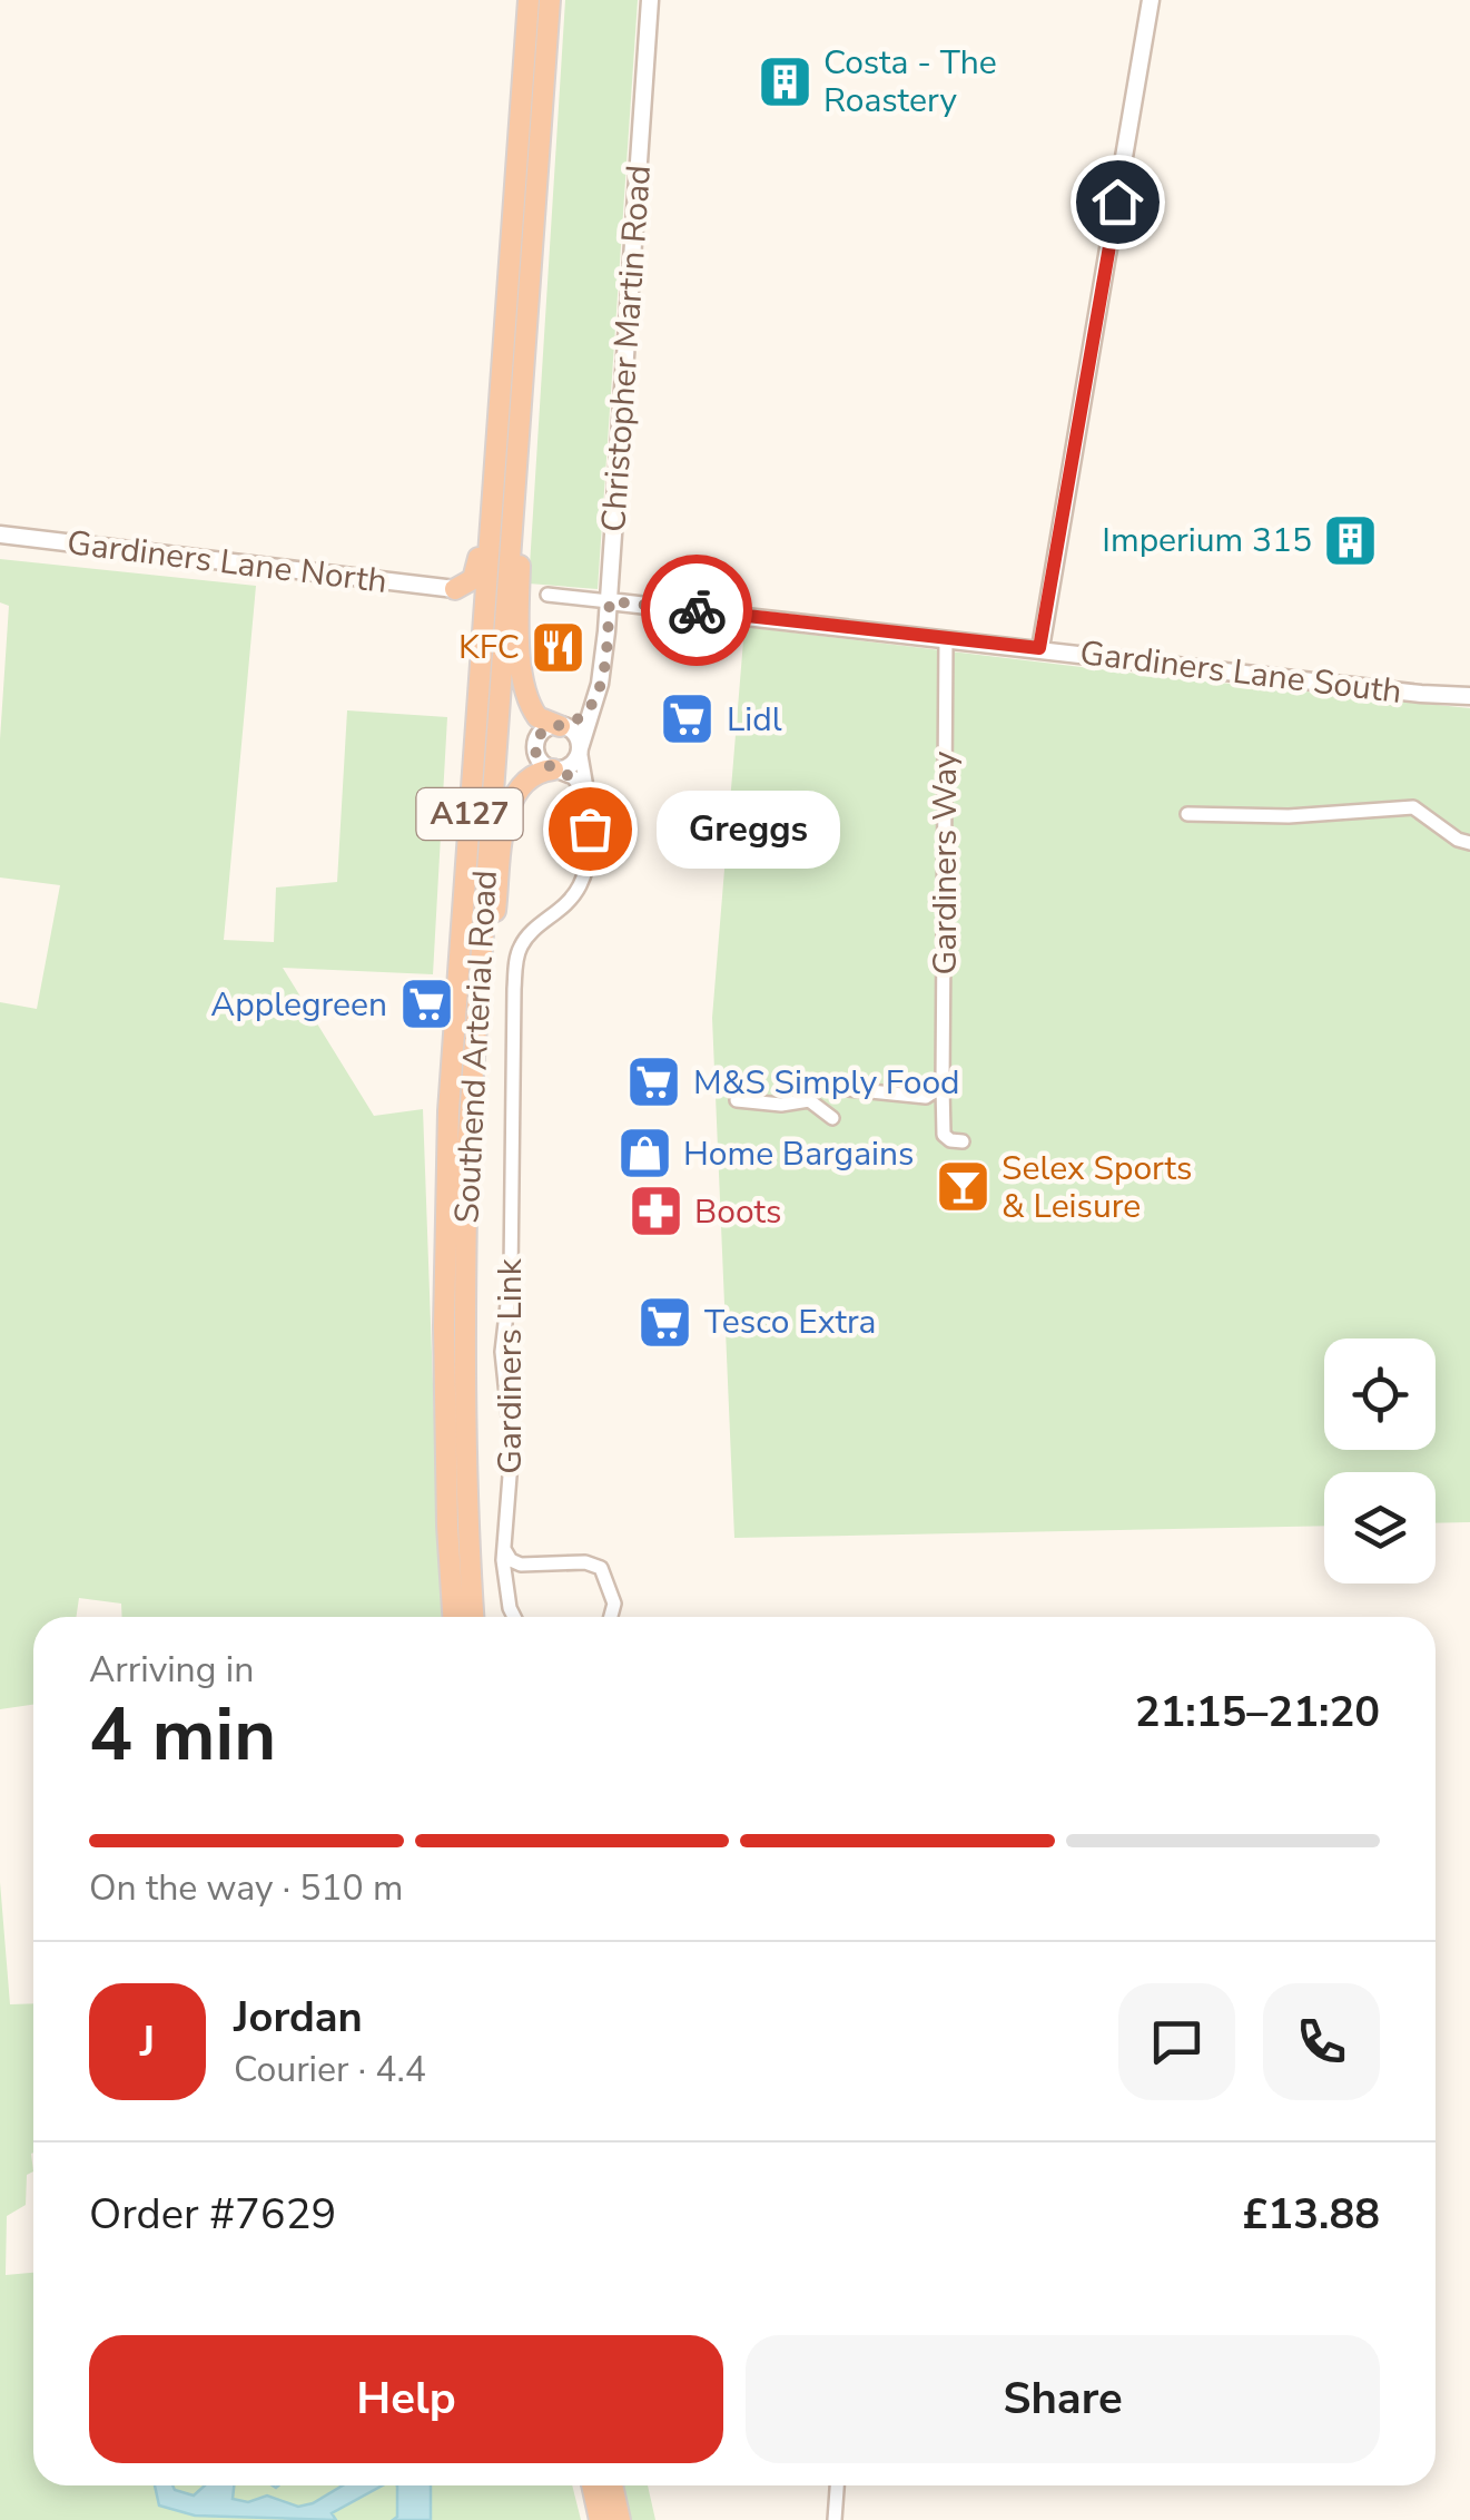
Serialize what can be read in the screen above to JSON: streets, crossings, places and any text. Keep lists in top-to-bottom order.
{
  "streets": {
    "highway": ["A127", "Southend Arterial Road"],
    "street": [
      "Christopher Martin Road",
      "Gardiners Lane North",
      "Gardiners Lane South",
      "Gardiners Way",
      "Gardiners Link"
    ]
  },
  "crossings": [
    ["Christopher Martin Road", "Gardiners Lane South"],
    ["Christopher Martin Road", "A127"],
    ["Christopher Martin Road", "Gardiners Link"],
    ["Gardiners Lane North", "A127"],
    ["Gardiners Lane South", "Gardiners Way"],
    ["A127", "Southend Arterial Road"],
    ["A127", "Gardiners Link"]
  ],
  "places": {
    "building": ["Costa - The Roastery", "Imperium 315"],
    "restaurant": ["KFC"],
    "supermarket": [
      "Lidl",
      "Applegreen",
      "M&S Simply Food",
      "Tesco Extra"
    ],
    "other": ["Greggs"],
    "shop": ["Home Bargains"],
    "bar": ["Selex Sports & Leisure"],
    "pharmacy": ["Boots"]
  },
  "page": {
    "bubble": "Greggs",
    "heading": ["4 min", "Arriving in", "21:15–21:20"],
    "panel": [
      "Jordan",
      "Courier · 4.4",
      "Order #7629",
      "£13.88"
    ],
    "bar": "On the way · 510 m",
    "round": "J",
    "buttons": ["Help", "Share"]
  }
}
